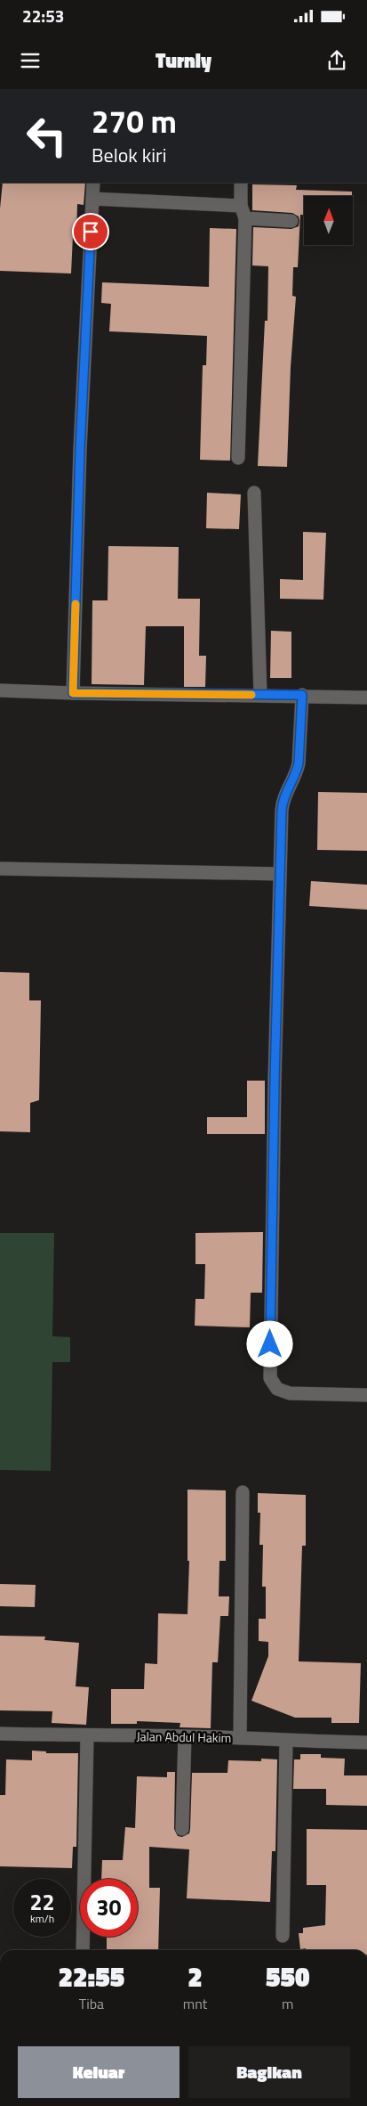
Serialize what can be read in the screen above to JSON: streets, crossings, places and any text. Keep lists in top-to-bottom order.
{
  "streets": {
    "street": ["Jalan Abdul Hakim"]
  },
  "north": "top",
  "page": {
    "status": "22:53",
    "header": "Turnly",
    "turn": ["270 m", "Belok kiri"],
    "speed": "22 km/h",
    "limit": "30",
    "eta": [
      "22:55",
      "Tiba",
      "2",
      "mnt",
      "550",
      "m"
    ],
    "buttons": ["Keluar", "Bagikan"]
  }
}
